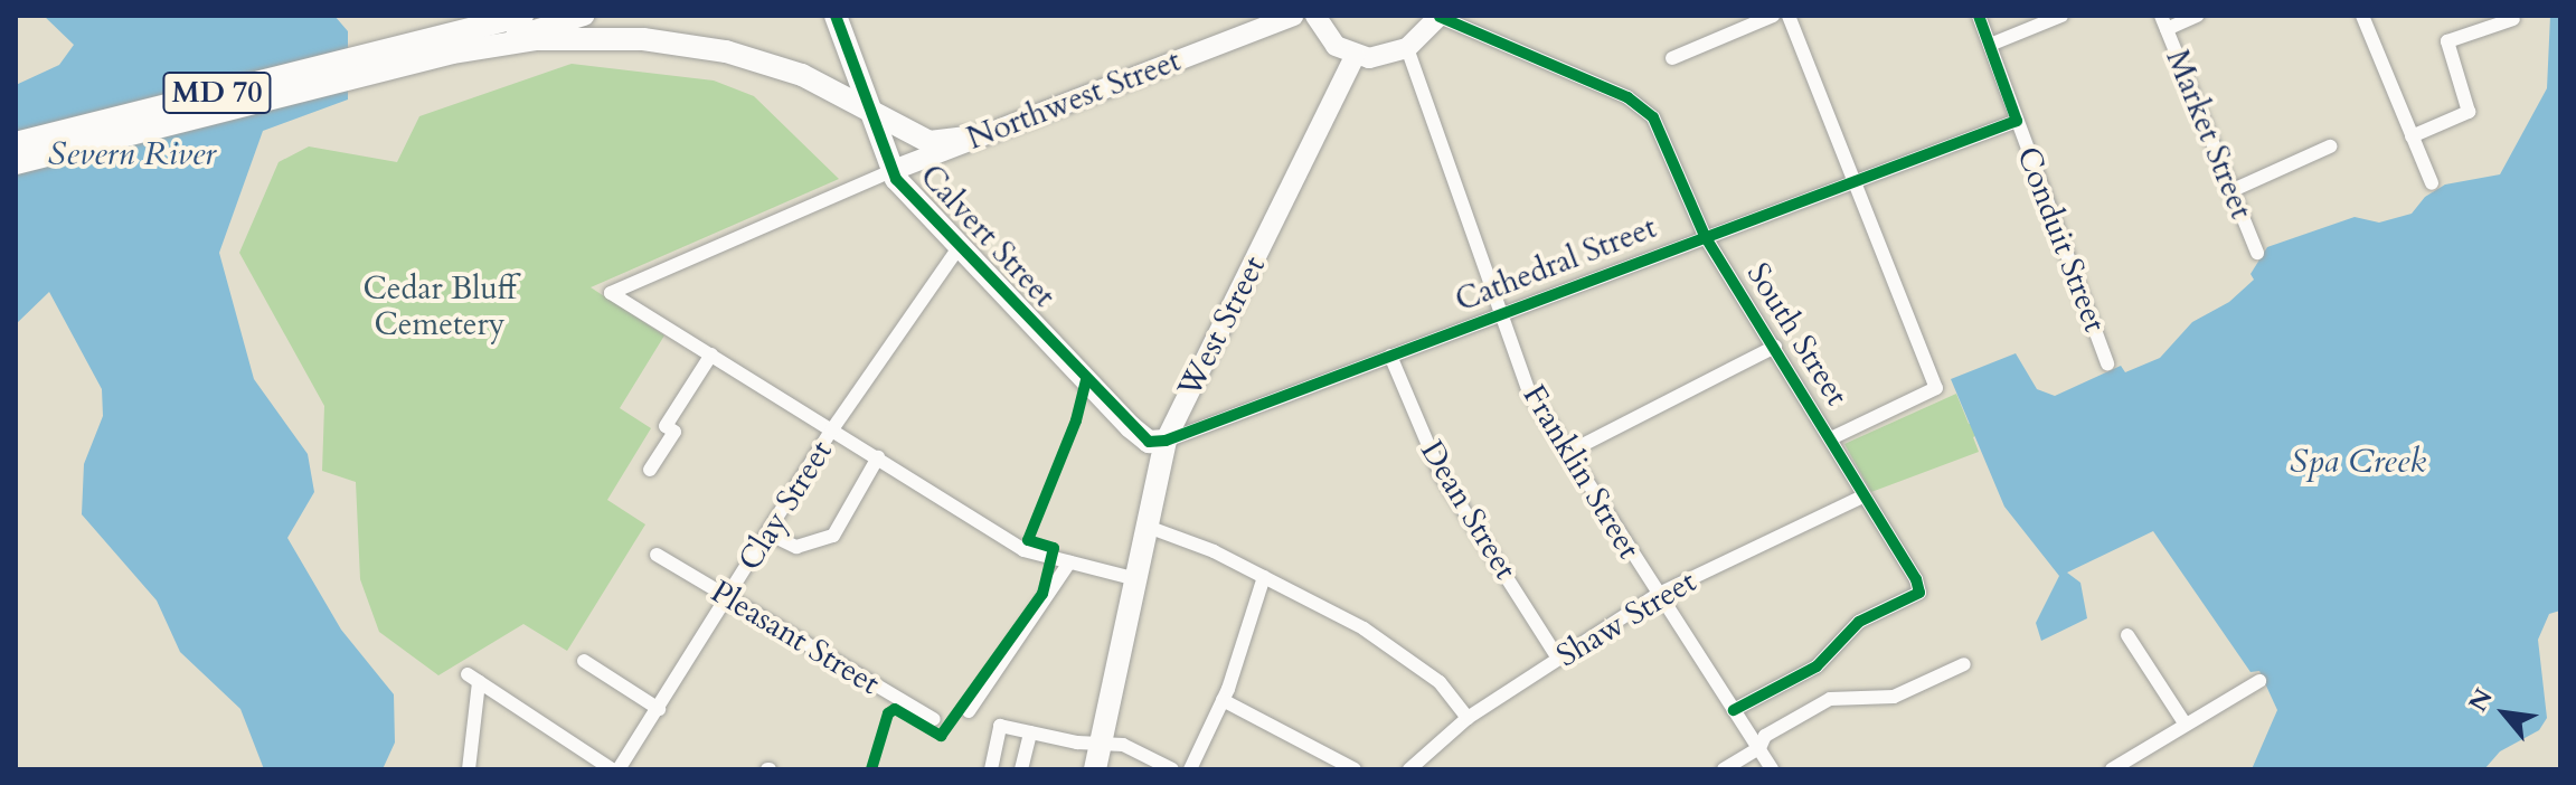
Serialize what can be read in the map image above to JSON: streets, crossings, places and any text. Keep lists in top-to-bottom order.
{
  "streets": {
    "main road": [
      "MD 70",
      "Northwest Street",
      "Calvert Street",
      "West Street"
    ],
    "street": [
      "Market Street",
      "Conduit Street",
      "Cathedral Street",
      "South Street",
      "Franklin Street",
      "Clay Street",
      "Dean Street",
      "Shaw Street",
      "Pleasant Street"
    ]
  },
  "crossings": [
    ["Northwest Street", "Calvert Street"],
    ["Calvert Street", "Cathedral Street"],
    ["Calvert Street", "West Street"],
    ["Calvert Street", "Clay Street"],
    ["Conduit Street", "Cathedral Street"],
    ["Cathedral Street", "West Street"],
    ["Cathedral Street", "South Street"],
    ["Cathedral Street", "Franklin Street"],
    ["Cathedral Street", "Dean Street"],
    ["South Street", "Franklin Street"],
    ["South Street", "Shaw Street"],
    ["Franklin Street", "Shaw Street"],
    ["Clay Street", "Pleasant Street"],
    ["Dean Street", "Shaw Street"]
  ],
  "water": ["Severn River", "Spa Creek"],
  "parks": ["Cedar Bluff Cemetery"],
  "north": "top left"
}
